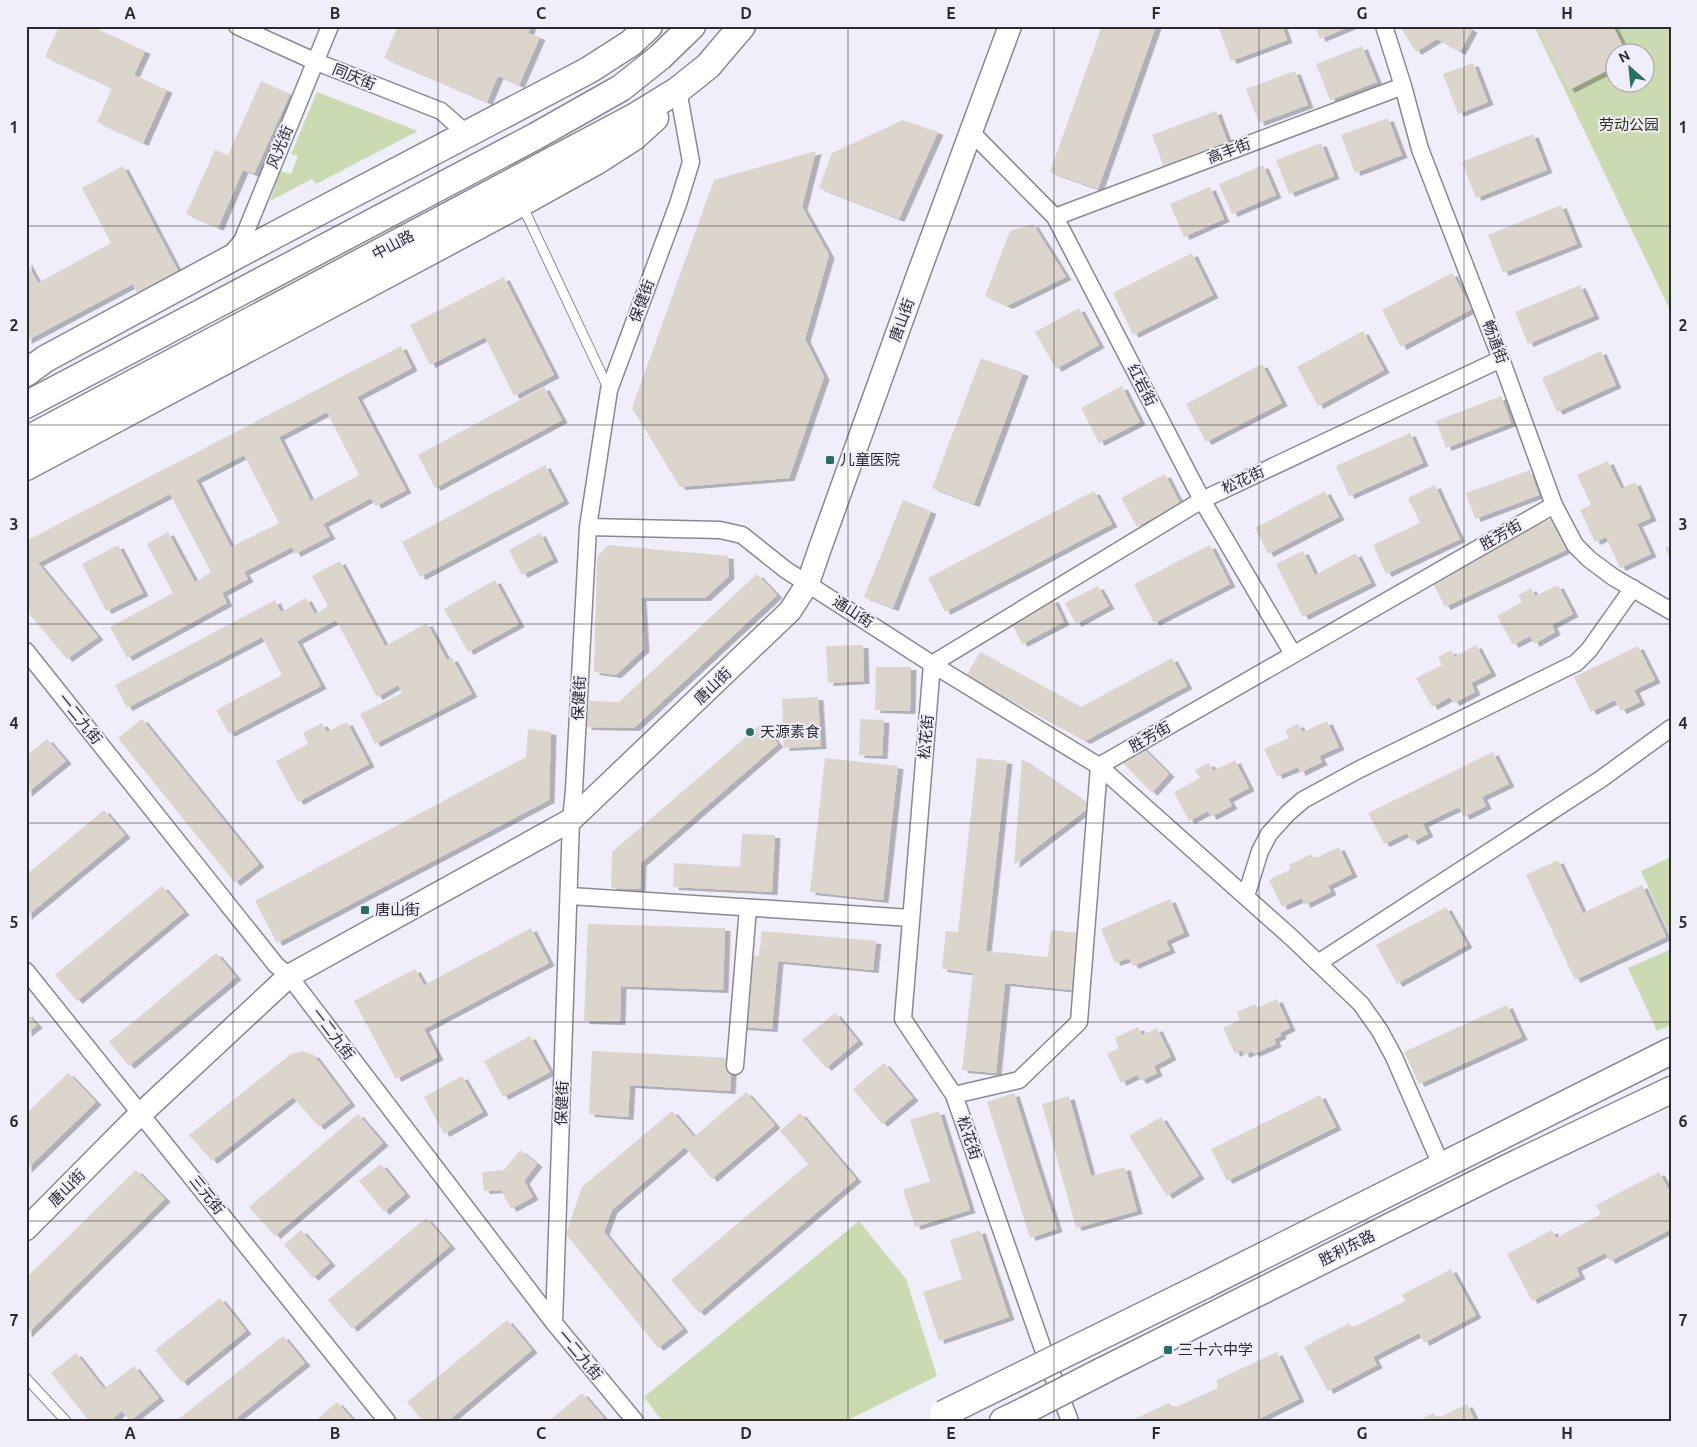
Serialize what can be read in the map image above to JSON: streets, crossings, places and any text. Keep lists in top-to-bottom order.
{
  "streets": {
    "main road": ["中山路", "唐山街", "胜利东路"],
    "street": [
      "同庆街",
      "风光街",
      "高丰街",
      "保健街",
      "畅通街",
      "红岩街",
      "松花街",
      "胜芳街",
      "通山街",
      "一二九街",
      "三元街"
    ]
  },
  "crossings": [
    ["同庆街", "风光街"],
    ["高丰街", "畅通街"],
    ["高丰街", "红岩街"],
    ["中山路", "保健街"],
    ["保健街", "唐山街"],
    ["保健街", "通山街"],
    ["保健街", "一二九街"],
    ["唐山街", "红岩街"],
    ["唐山街", "通山街"],
    ["唐山街", "一二九街"],
    ["唐山街", "三元街"],
    ["畅通街", "松花街"],
    ["畅通街", "胜芳街"],
    ["红岩街", "松花街"],
    ["红岩街", "胜芳街"],
    ["松花街", "通山街"],
    ["胜芳街", "通山街"]
  ],
  "parks": ["劳动公园"],
  "places": {
    "transit": ["儿童医院", "唐山街", "三十六中学"],
    "other": ["天源素食"]
  },
  "north": "top left",
  "grid": {
    "columns": [
      "A",
      "B",
      "C",
      "D",
      "E",
      "F",
      "G",
      "H"
    ],
    "rows": [
      "1",
      "2",
      "3",
      "4",
      "5",
      "6",
      "7"
    ]
  }
}
